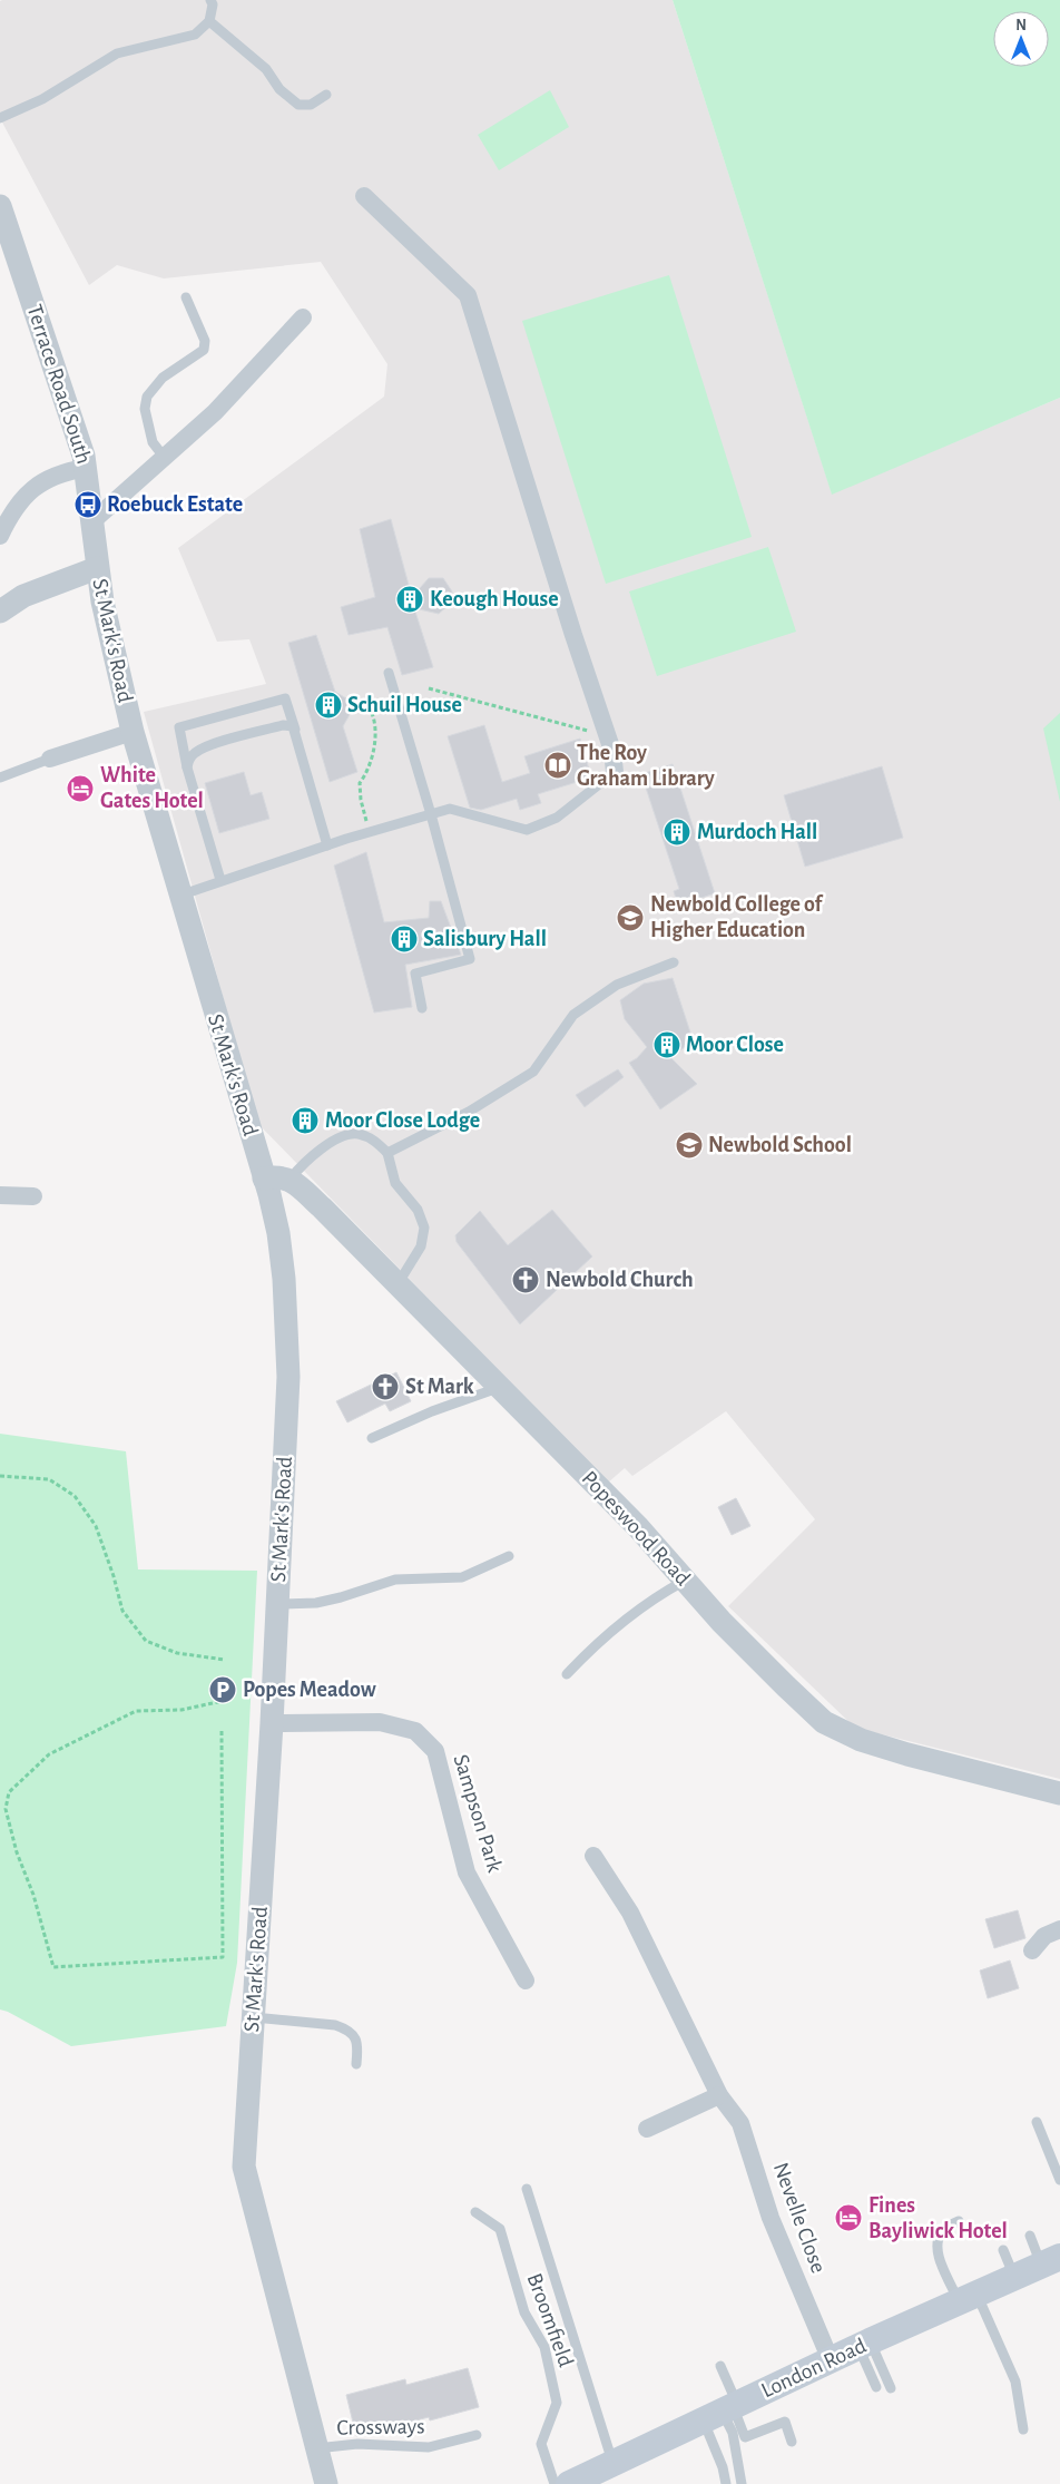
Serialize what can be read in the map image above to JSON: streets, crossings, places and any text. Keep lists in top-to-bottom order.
{
  "streets": {
    "main road": ["London Road"],
    "street": [
      "Terrace Road South",
      "St Mark's Road",
      "Popeswood Road",
      "Sampson Park",
      "Nevelle Close"
    ],
    "lane": ["Broomfield", "Crossways"]
  },
  "crossings": [
    ["Terrace Road South", "St Mark's Road"],
    ["St Mark's Road", "Sampson Park"],
    ["St Mark's Road", "Crossways"],
    ["Nevelle Close", "London Road"]
  ],
  "places": {
    "bus stop": ["Roebuck Estate"],
    "building": [
      "Keough House",
      "Schuil House",
      "Murdoch Hall",
      "Salisbury Hall",
      "Moor Close",
      "Moor Close Lodge"
    ],
    "library": ["The Roy Graham Library"],
    "hotel": ["White Gates Hotel", "Fines Bayliwick Hotel"],
    "school or university": ["Newbold College of Higher Education", "Newbold School"],
    "church": ["Newbold Church", "St Mark"],
    "parking": ["Popes Meadow"]
  },
  "north": "top"
}
